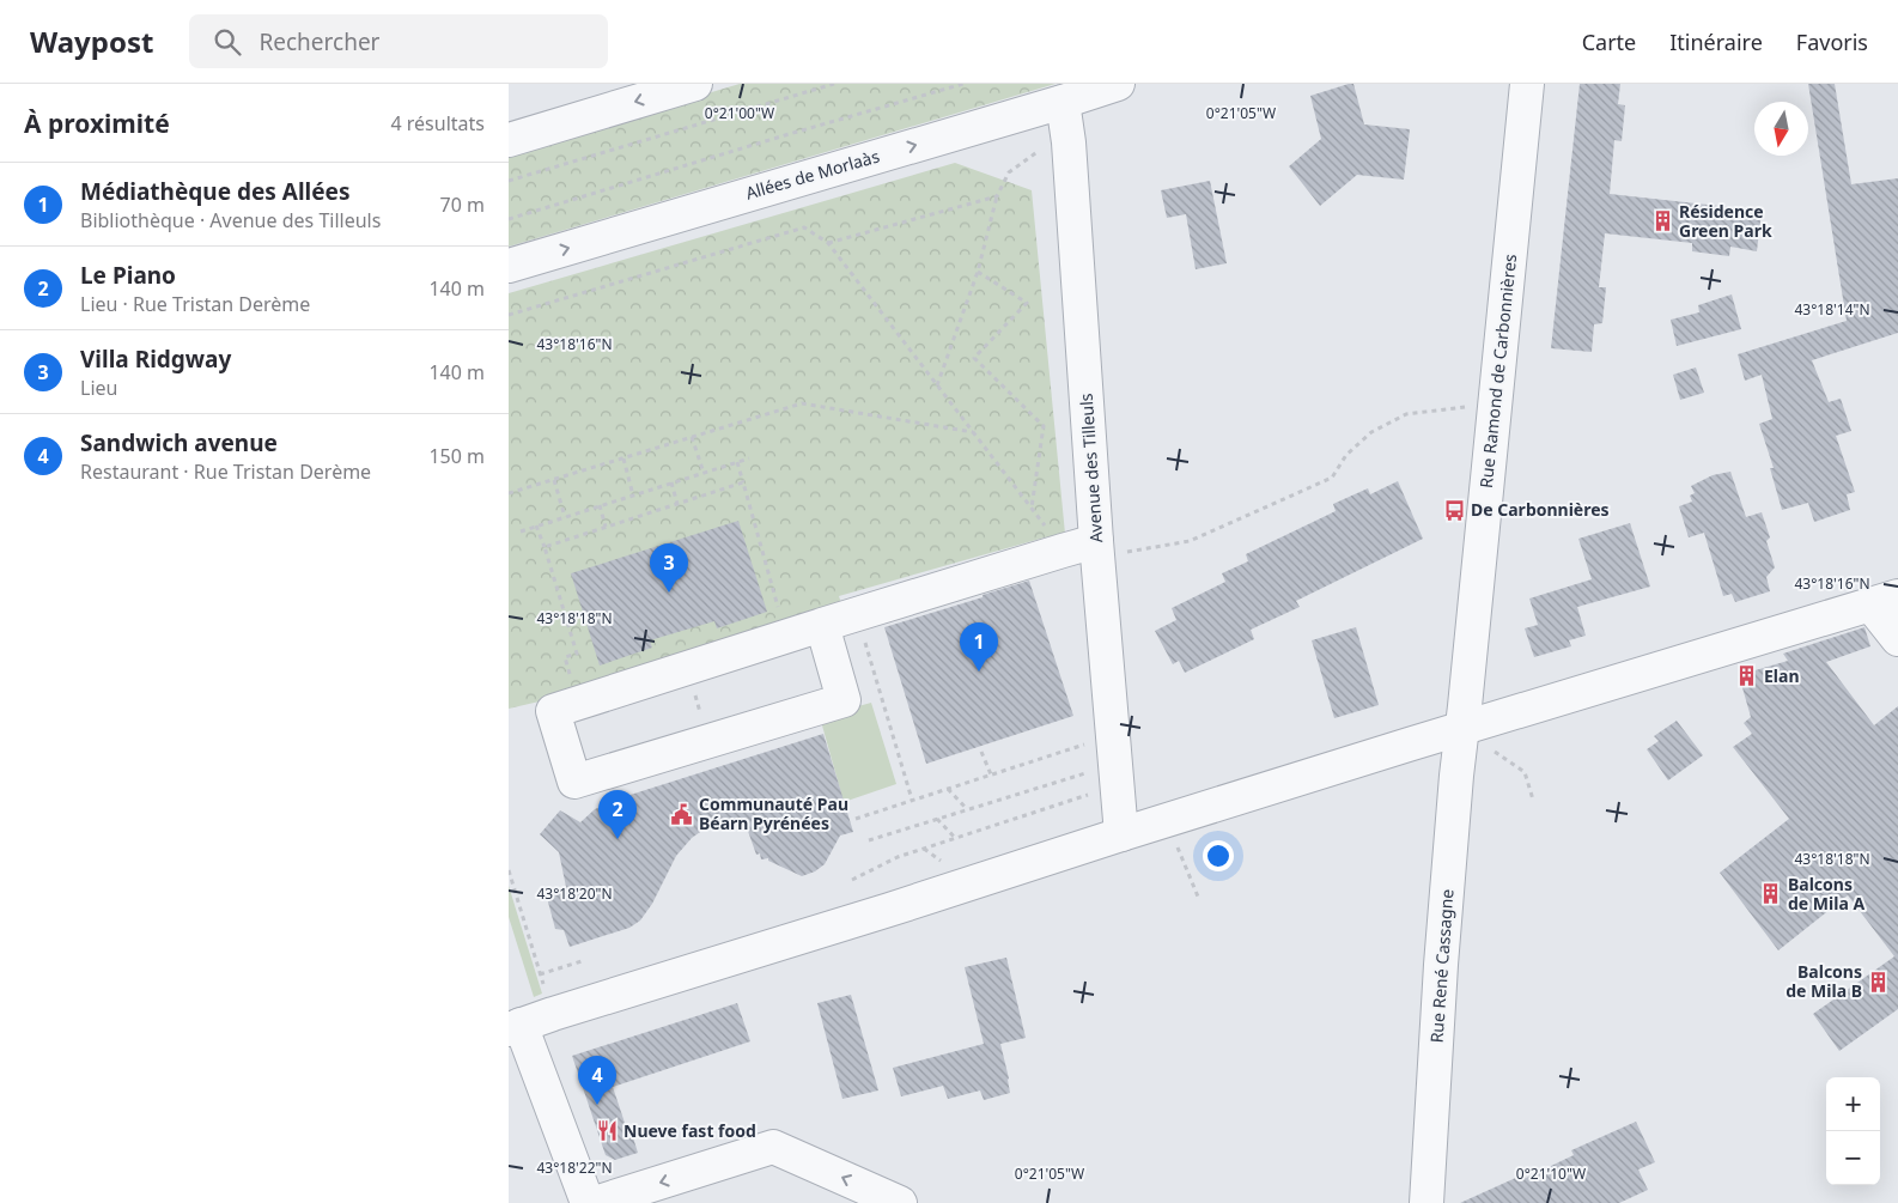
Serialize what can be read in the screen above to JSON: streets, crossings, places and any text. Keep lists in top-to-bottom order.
{
  "streets": {
    "street": [
      "Allées de Morlaàs",
      "Rue Ramond de Carbonnières",
      "Avenue des Tilleuls",
      "Rue René Cassagne"
    ]
  },
  "crossings": [
    ["Allées de Morlaàs", "Avenue des Tilleuls"],
    ["Rue Ramond de Carbonnières", "Rue René Cassagne"]
  ],
  "places": {
    "building": [
      "Résidence Green Park",
      "Elan",
      "Balcons de Mila A",
      "Balcons de Mila B"
    ],
    "bus stop": ["De Carbonnières"],
    "public building": ["Communauté Pau Béarn Pyrénées"],
    "restaurant": ["Nueve fast food"]
  },
  "north": "bottom",
  "page": {
    "header": "Waypost",
    "search": "Rechercher",
    "nav": ["Carte", "Itinéraire", "Favoris"],
    "heading": ["À proximité", "4 résultats"],
    "list": [
      {
        "mark": "1",
        "name": "Médiathèque des Allées",
        "note": "Bibliothèque · Avenue des Tilleuls",
        "value": "70 m"
      },
      {
        "mark": "2",
        "name": "Le Piano",
        "note": "Lieu · Rue Tristan Derème",
        "value": "140 m"
      },
      {
        "mark": "3",
        "name": "Villa Ridgway",
        "note": "Lieu",
        "value": "140 m"
      },
      {
        "mark": "4",
        "name": "Sandwich avenue",
        "note": "Restaurant · Rue Tristan Derème",
        "value": "150 m"
      }
    ],
    "pins": [
      "3",
      "1",
      "2",
      "4"
    ],
    "map_buttons": ["+", "−"]
  },
  "coordinates": [
    "0°21'00\"W",
    "0°21'05\"W",
    "43°18'14\"N",
    "43°18'16\"N",
    "43°18'18\"N",
    "43°18'20\"N",
    "43°18'22\"N",
    "0°21'10\"W"
  ]
}
